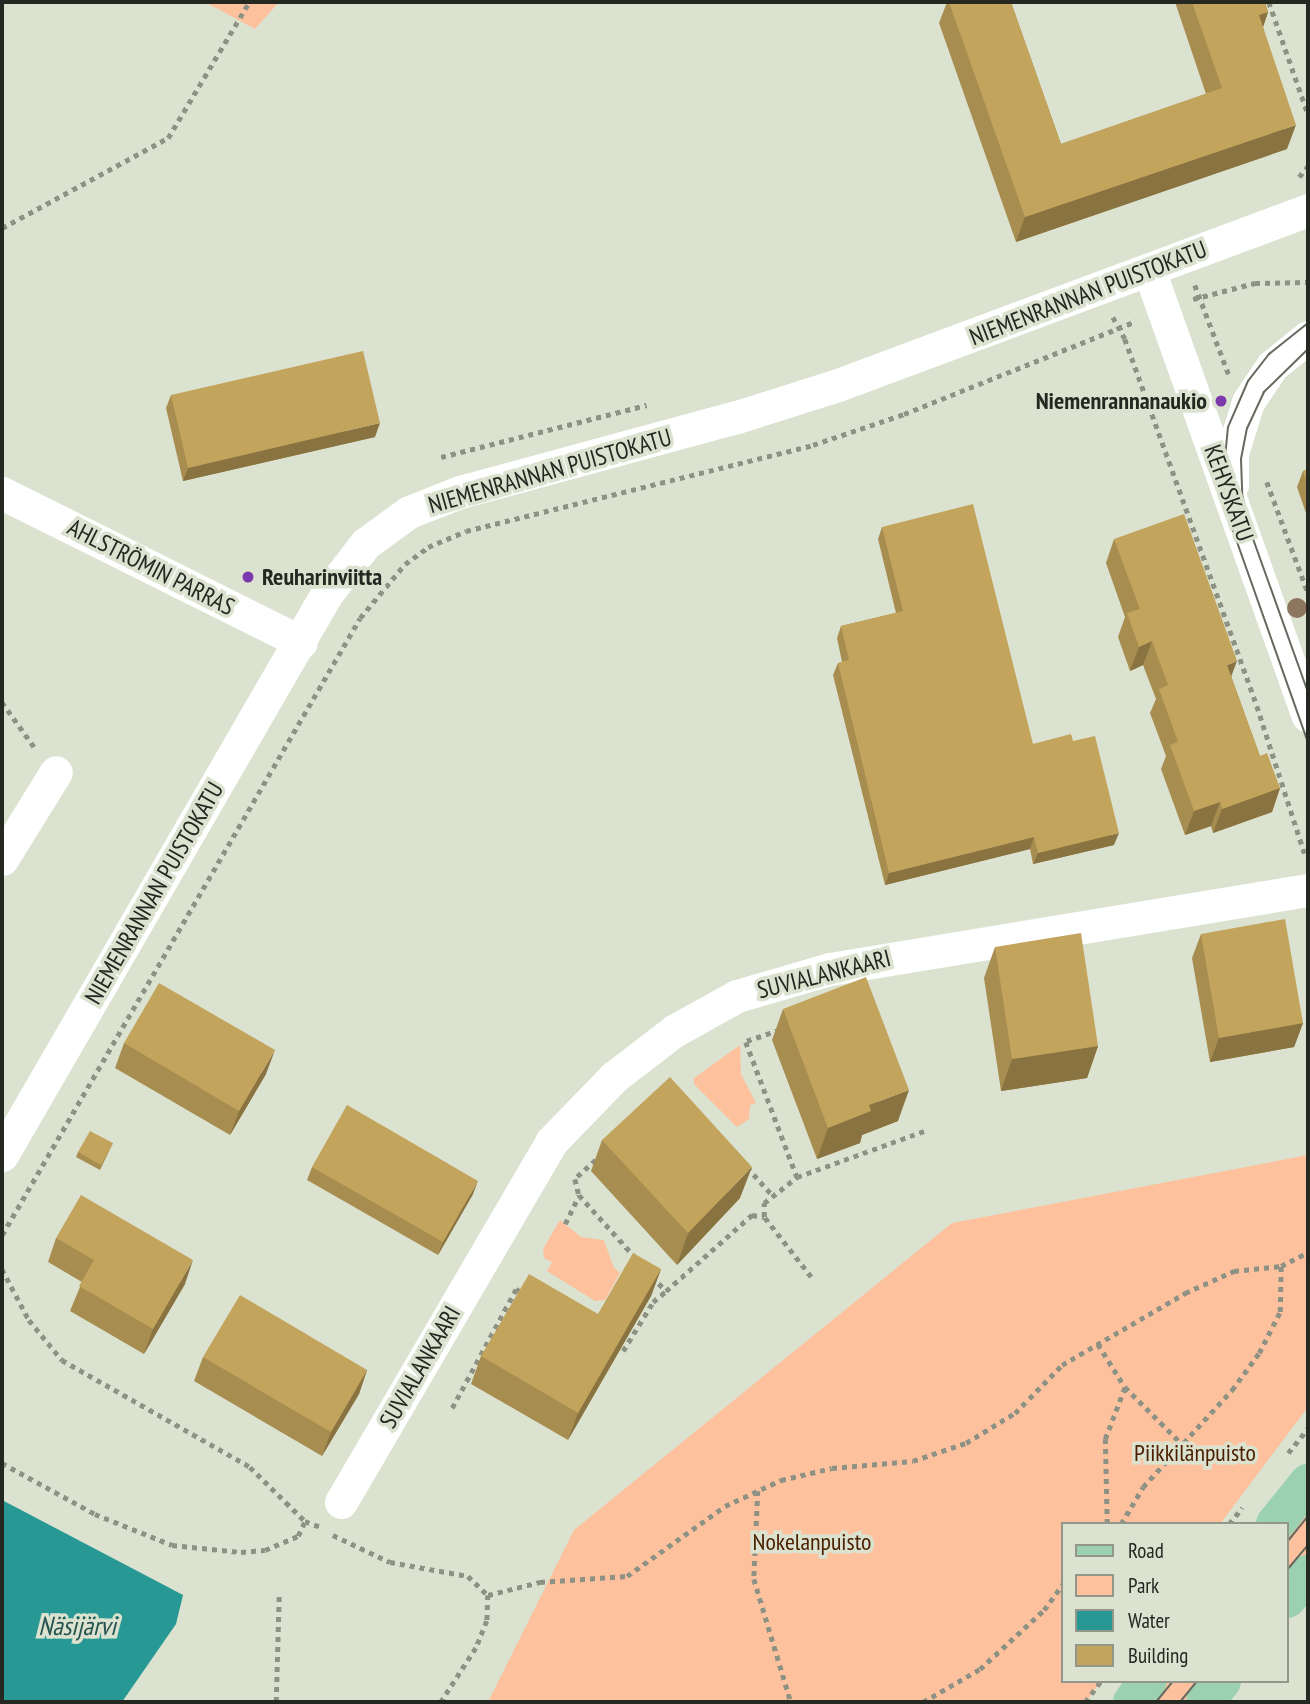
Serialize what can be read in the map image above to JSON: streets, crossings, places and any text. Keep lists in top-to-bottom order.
{
  "streets": {
    "street": [
      "NIEMENRANNAN PUISTOKATU",
      "KEHYSKATU",
      "AHLSTRÖMIN PARRAS",
      "SUVIALANKAARI"
    ]
  },
  "crossings": [
    ["NIEMENRANNAN PUISTOKATU", "KEHYSKATU"],
    ["NIEMENRANNAN PUISTOKATU", "AHLSTRÖMIN PARRAS"]
  ],
  "water": ["Näsijärvi"],
  "parks": ["Piikkilänpuisto", "Nokelanpuisto"],
  "places": ["Niemenrannanaukio", "Reuharinviitta"],
  "legend": [
    "Road",
    "Park",
    "Water",
    "Building"
  ]
}
